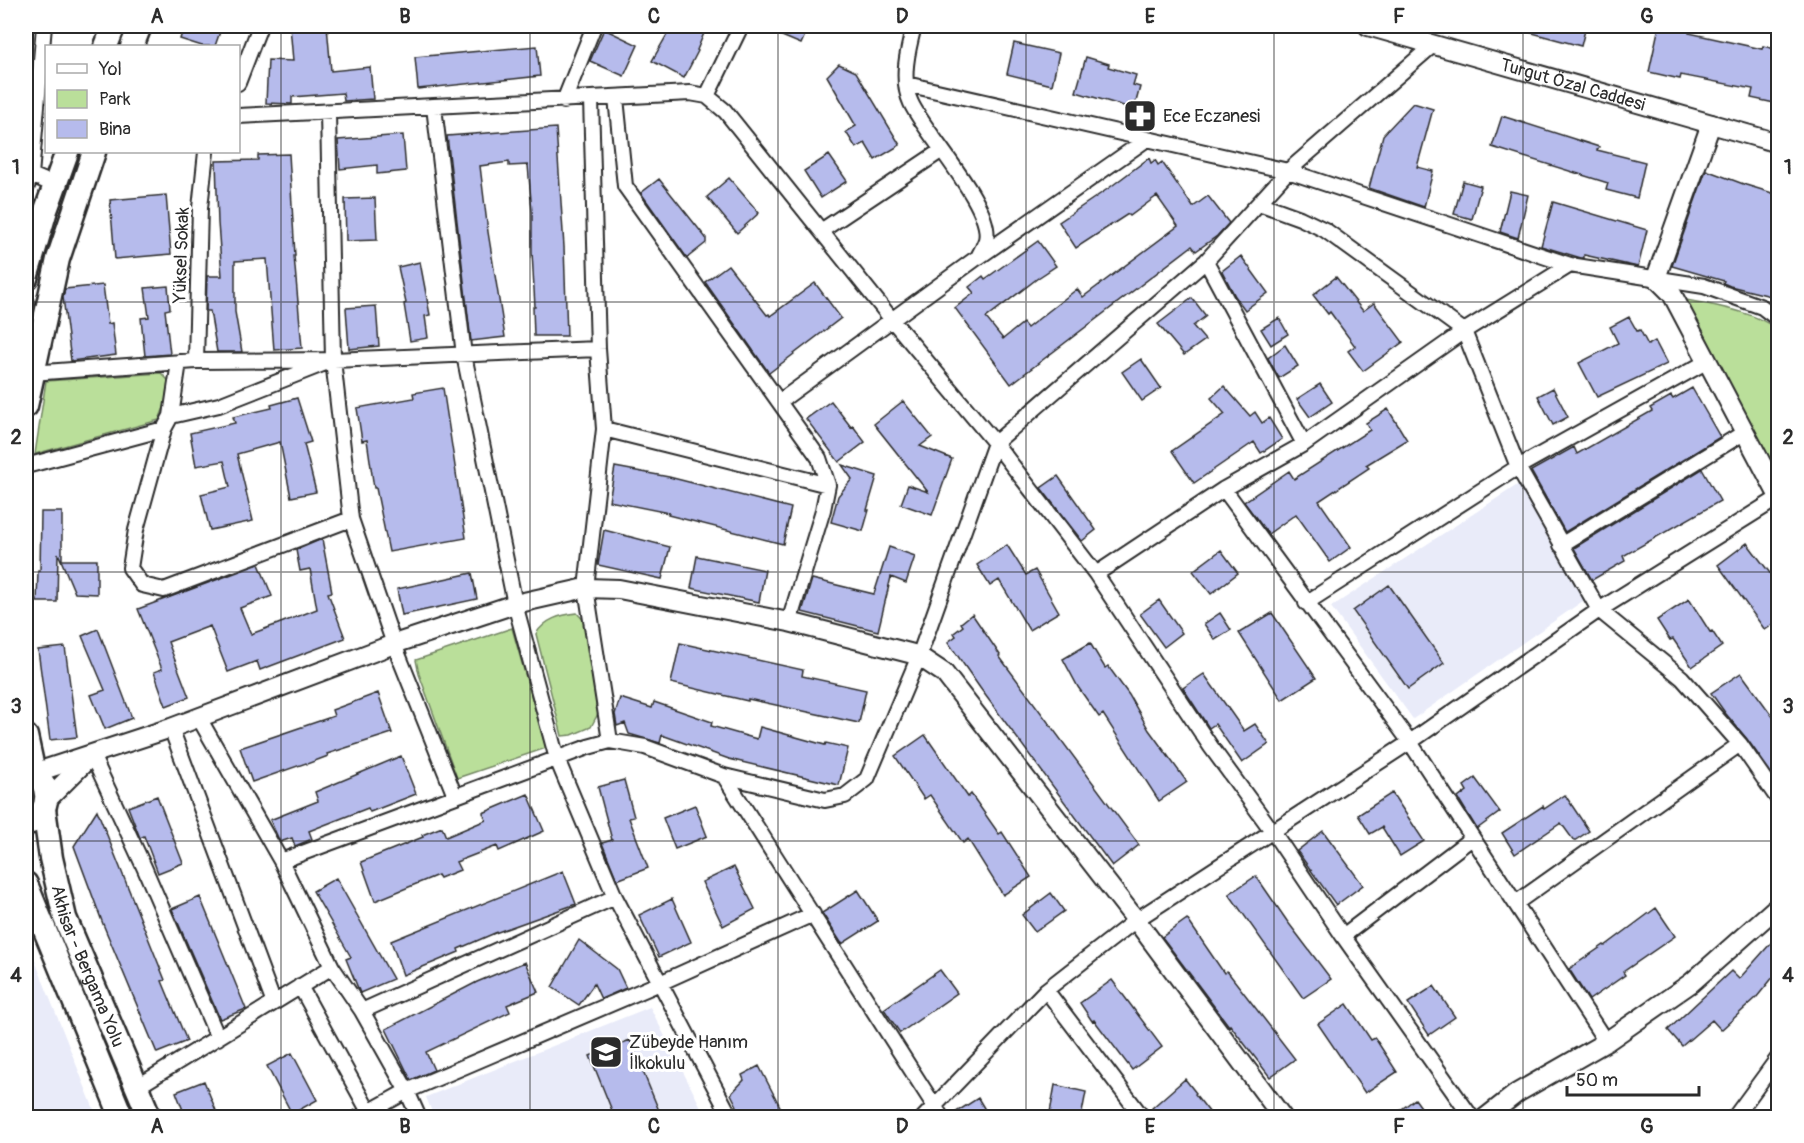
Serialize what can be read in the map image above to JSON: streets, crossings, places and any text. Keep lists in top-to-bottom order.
{
  "streets": {
    "main road": ["Akhisar - Bergama Yolu"],
    "street": ["Turgut Özal Caddesi", "Yüksel Sokak"]
  },
  "places": {
    "pharmacy": ["Ece Eczanesi"],
    "school or university": ["Zübeyde Hanım İlkokulu"]
  },
  "legend": ["Yol", "Park", "Bina"],
  "scale_bar": "50 m",
  "grid": {
    "columns": [
      "A",
      "B",
      "C",
      "D",
      "E",
      "F",
      "G"
    ],
    "rows": [
      "1",
      "2",
      "3",
      "4"
    ]
  }
}
